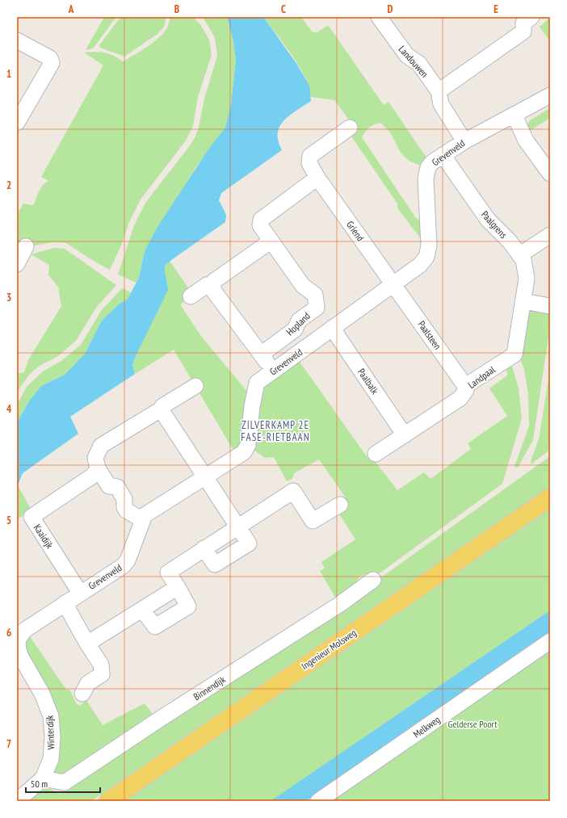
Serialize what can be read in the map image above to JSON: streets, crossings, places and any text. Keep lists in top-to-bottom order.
{
  "streets": {
    "main road": ["Ingenieur Molsweg"],
    "street": [
      "Landouwen",
      "Grevenveld",
      "Paalgrens",
      "Griend",
      "Hopland",
      "Paalsteen",
      "Landpaal",
      "Paalbalk",
      "Kaaidijk",
      "Binnendijk",
      "Melkweg",
      "Winterdijk"
    ]
  },
  "crossings": [
    ["Landouwen", "Grevenveld"],
    ["Grevenveld", "Paalgrens"],
    ["Grevenveld", "Griend"],
    ["Grevenveld", "Paalsteen"],
    ["Grevenveld", "Paalbalk"],
    ["Grevenveld", "Kaaidijk"],
    ["Grevenveld", "Winterdijk"],
    ["Paalgrens", "Landpaal"],
    ["Griend", "Paalsteen"],
    ["Paalsteen", "Landpaal"],
    ["Landpaal", "Paalbalk"],
    ["Binnendijk", "Winterdijk"]
  ],
  "districts": ["ZILVERKAMP 2E FASE-RIETBAAN"],
  "parks": ["Gelderse Poort"],
  "scale_bar": "50 m",
  "grid": {
    "columns": [
      "A",
      "B",
      "C",
      "D",
      "E"
    ],
    "rows": [
      "1",
      "2",
      "3",
      "4",
      "5",
      "6",
      "7"
    ]
  }
}
